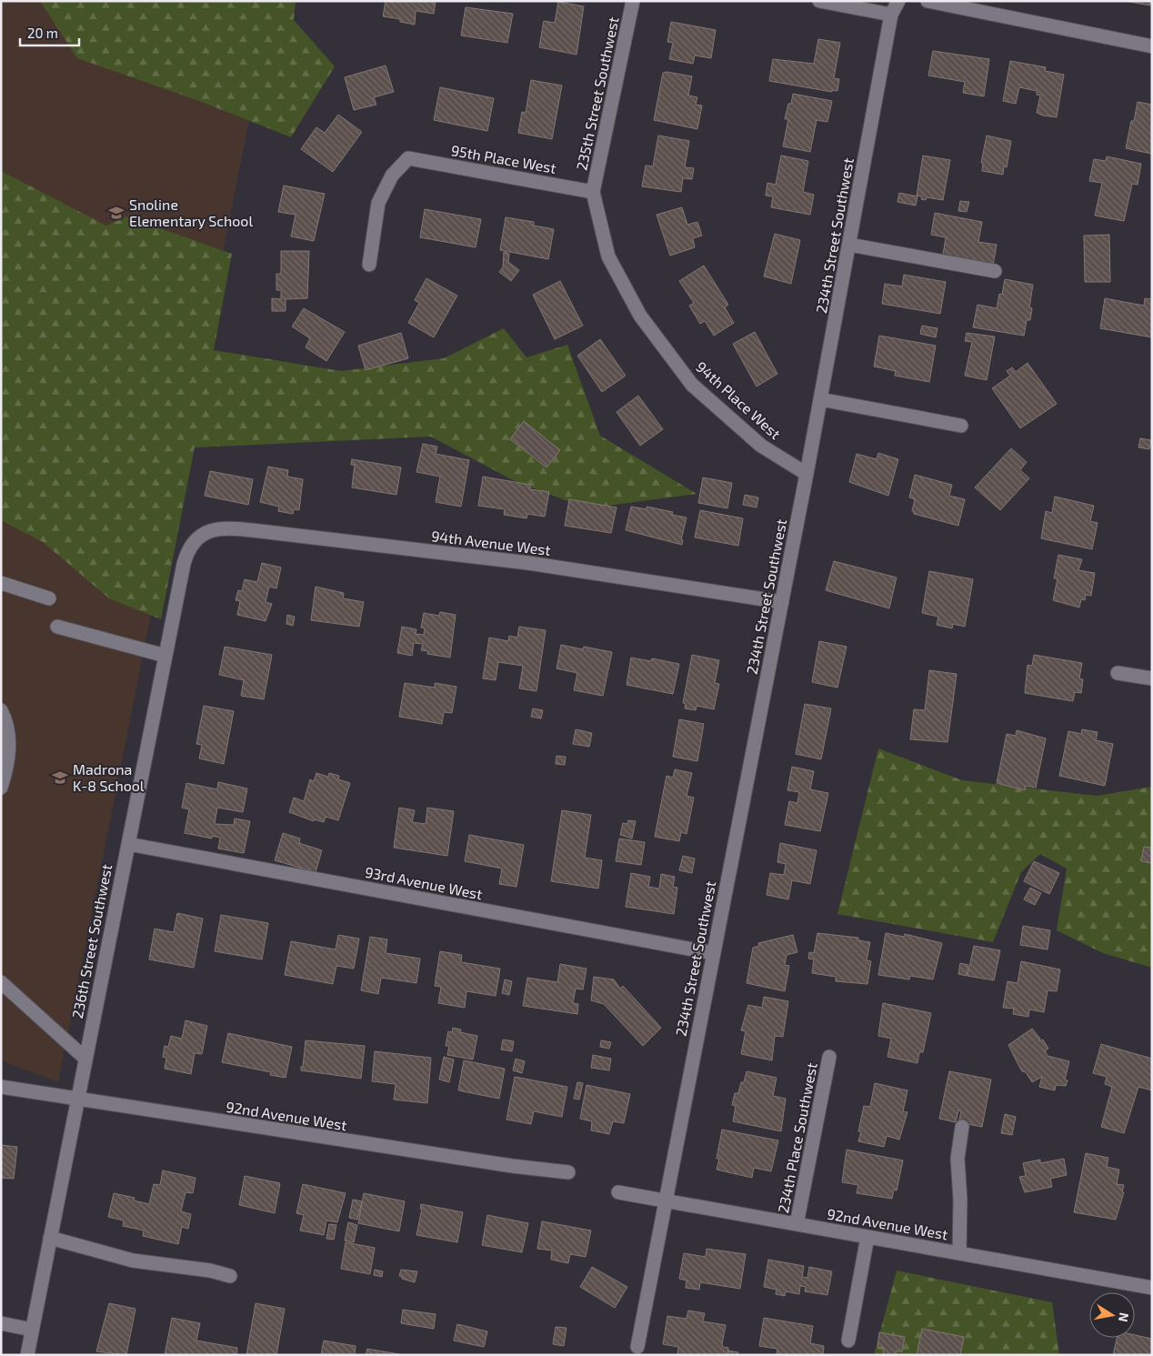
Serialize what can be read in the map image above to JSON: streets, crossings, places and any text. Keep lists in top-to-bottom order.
{
  "streets": {
    "street": [
      "235th Street Southwest",
      "95th Place West",
      "234th Street Southwest",
      "94th Place West",
      "94th Avenue West",
      "93rd Avenue West",
      "236th Street Southwest",
      "92nd Avenue West",
      "234th Place Southwest"
    ]
  },
  "crossings": [
    ["235th Street Southwest", "95th Place West"],
    ["235th Street Southwest", "94th Place West"],
    ["95th Place West", "94th Place West"],
    ["234th Street Southwest", "94th Place West"],
    ["234th Street Southwest", "94th Avenue West"],
    ["234th Street Southwest", "93rd Avenue West"],
    ["234th Street Southwest", "92nd Avenue West"],
    ["94th Avenue West", "236th Street Southwest"],
    ["93rd Avenue West", "236th Street Southwest"],
    ["236th Street Southwest", "92nd Avenue West"],
    ["92nd Avenue West", "234th Place Southwest"]
  ],
  "places": {
    "school or university": ["Snoline Elementary School", "Madrona K-8 School"]
  },
  "scale_bar": "20 m",
  "north": "right"
}
